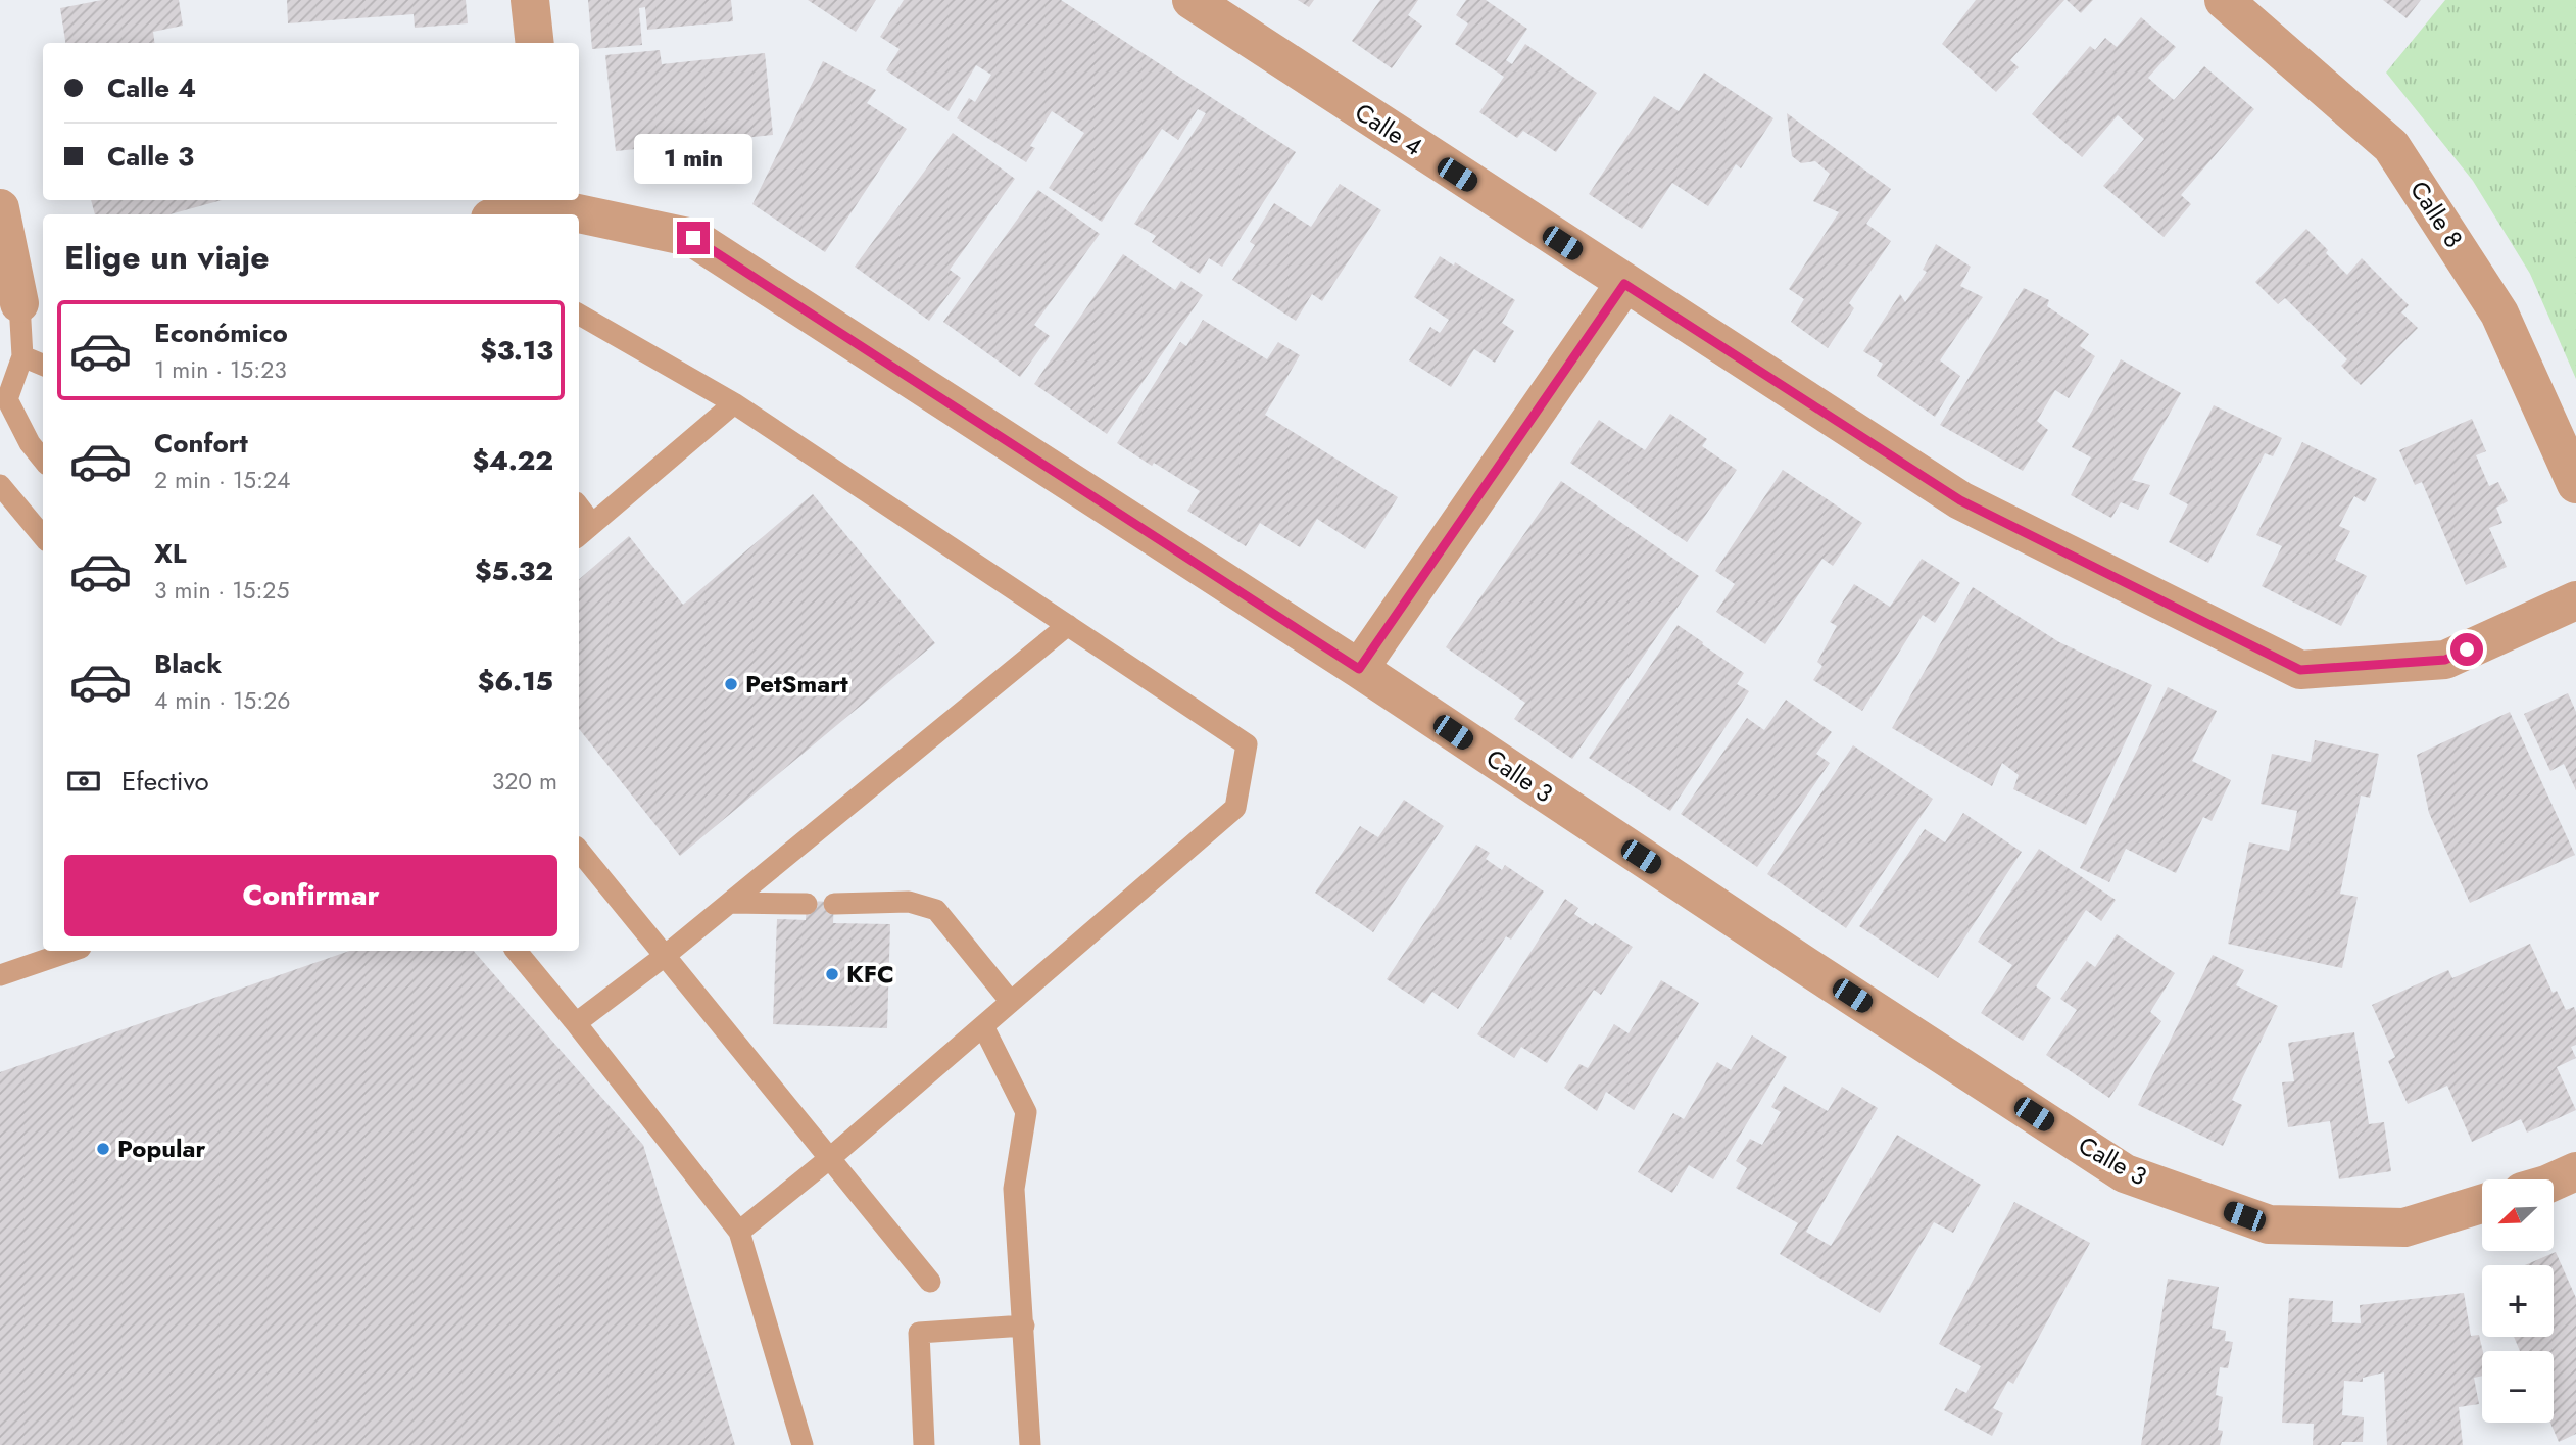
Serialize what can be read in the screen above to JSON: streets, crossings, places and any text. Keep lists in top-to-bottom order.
{
  "streets": {
    "street": ["Calle 4", "Calle 8", "Calle 3"]
  },
  "places": ["PetSmart", "KFC", "Popular"],
  "north": "bottom left",
  "page": {
    "banner": ["Calle 4", "Calle 3"],
    "bubble": "1 min",
    "heading": "Elige un viaje",
    "list": [
      {
        "name": "Económico",
        "note": "1 min · 15:23",
        "value": "$3.13"
      },
      {
        "name": "Confort",
        "note": "2 min · 15:24",
        "value": "$4.22"
      },
      {
        "name": "XL",
        "note": "3 min · 15:25",
        "value": "$5.32"
      },
      {
        "name": "Black",
        "note": "4 min · 15:26",
        "value": "$6.15"
      }
    ],
    "pay": ["Efectivo", "320 m"],
    "buttons": "Confirmar",
    "map_buttons": ["+", "−"]
  }
}
